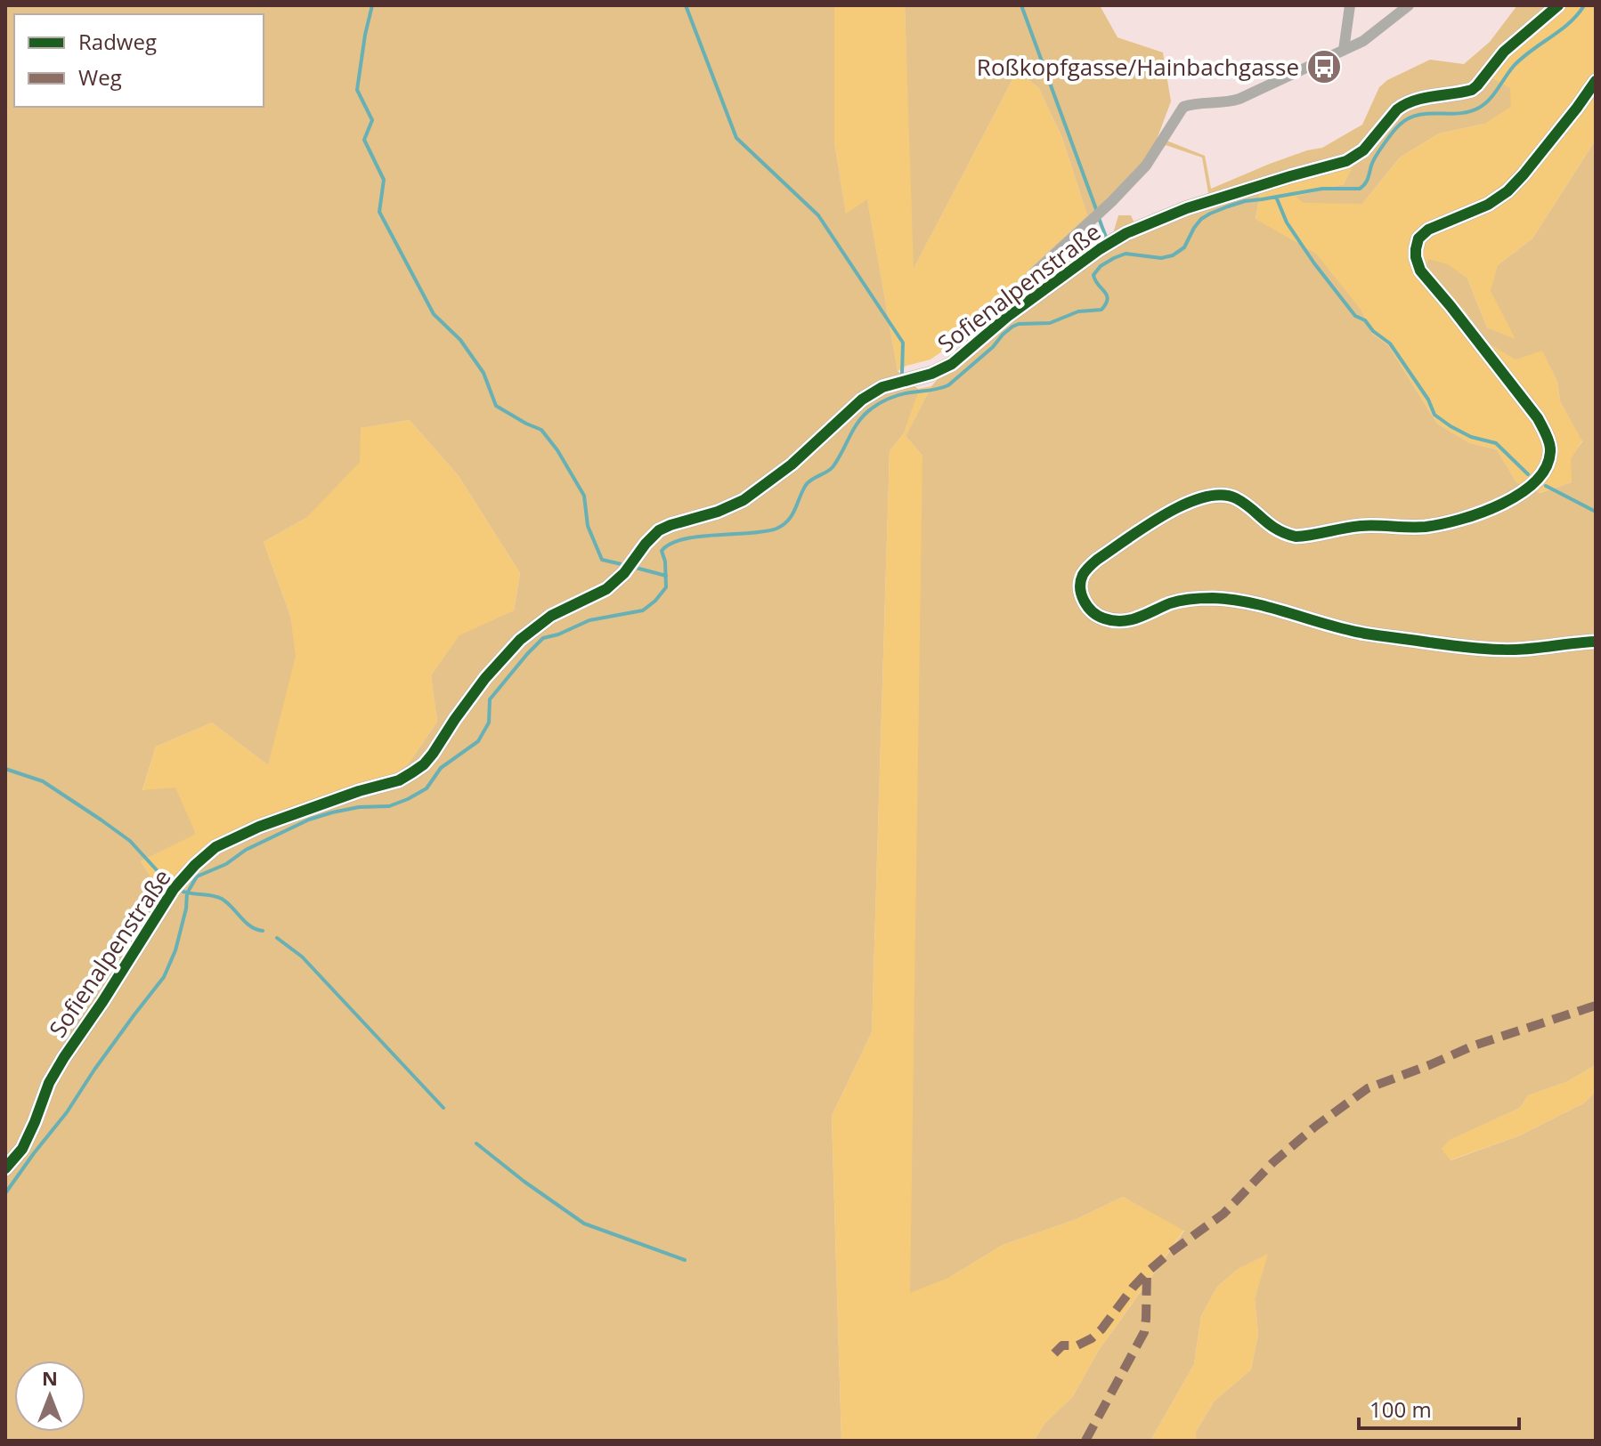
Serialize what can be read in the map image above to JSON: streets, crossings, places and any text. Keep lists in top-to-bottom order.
{
  "streets": {
    "street": ["Sofienalpenstraße"]
  },
  "places": {
    "bus stop": ["Roßkopfgasse/Hainbachgasse"]
  },
  "legend": ["Radweg", "Weg"],
  "scale_bar": "100 m",
  "north": "top"
}
